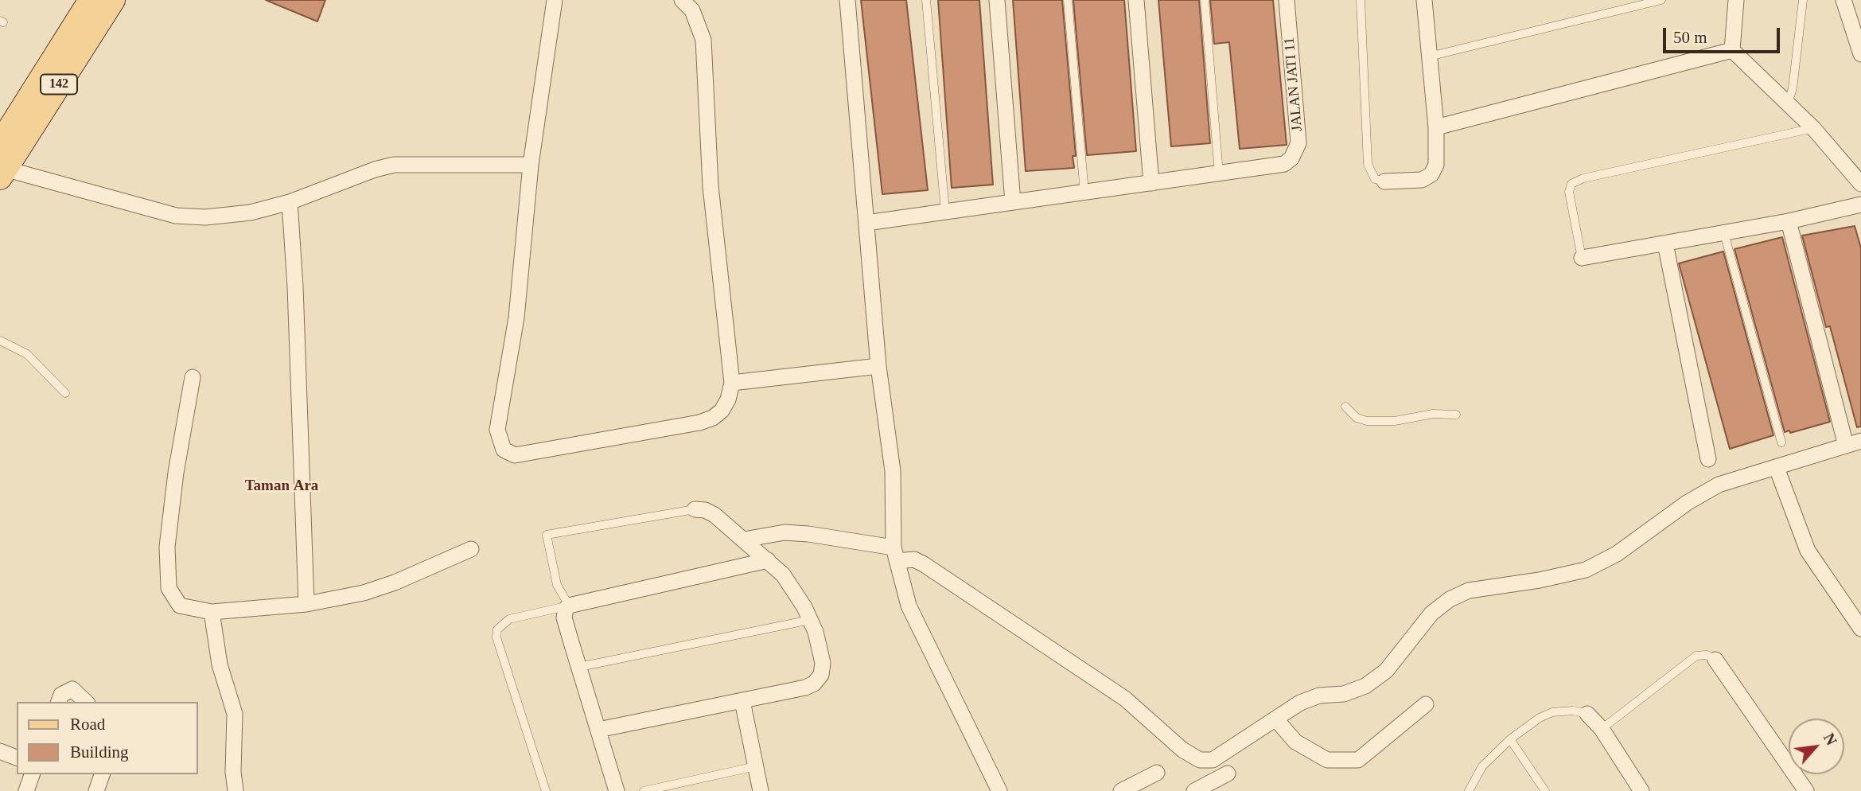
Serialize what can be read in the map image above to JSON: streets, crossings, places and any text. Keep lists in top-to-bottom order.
{
  "streets": {
    "main road": ["142"],
    "street": ["JALAN JATI 11"]
  },
  "districts": ["Taman Ara"],
  "legend": ["Road", "Building"],
  "scale_bar": "50 m",
  "north": "top right"
}
